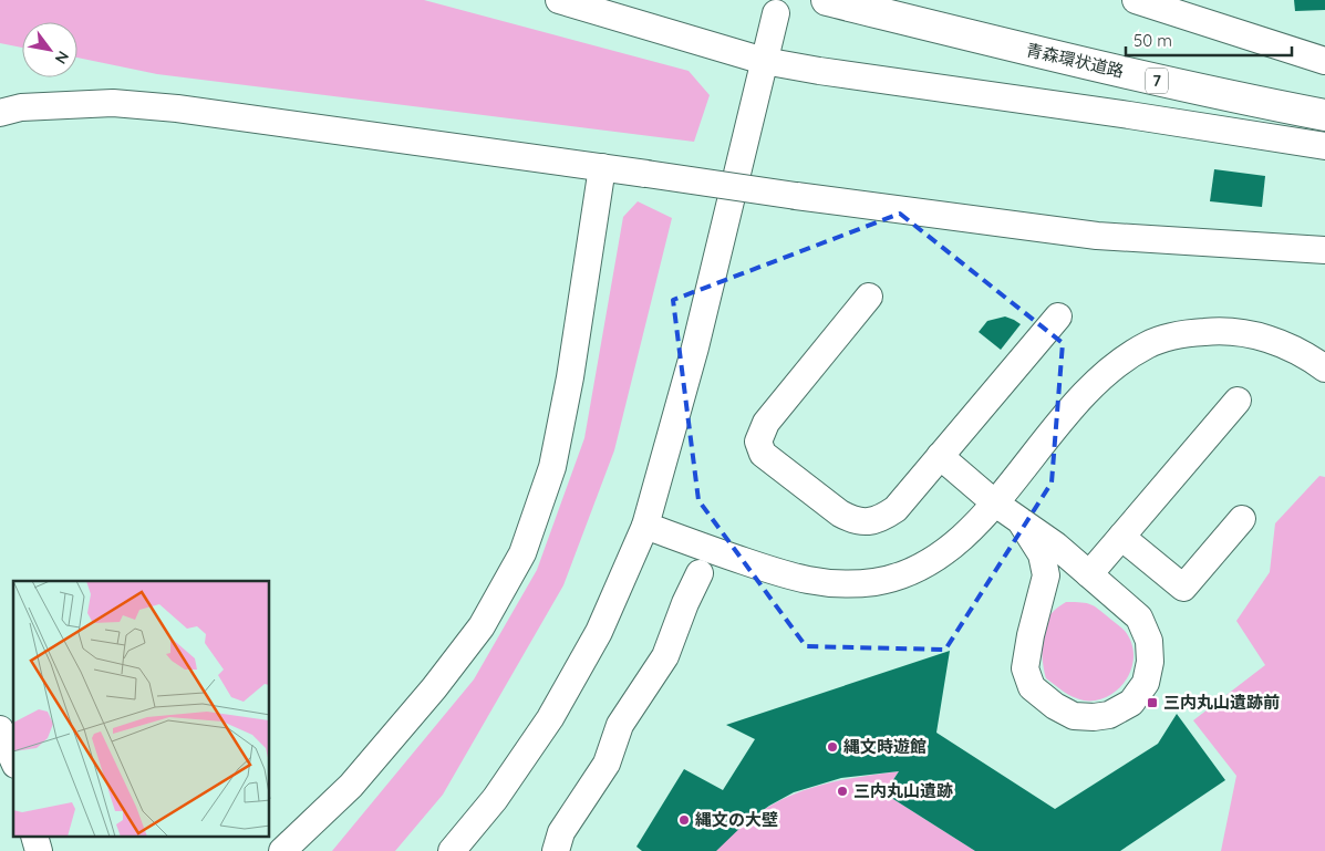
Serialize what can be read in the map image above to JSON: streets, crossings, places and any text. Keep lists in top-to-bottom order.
{
  "streets": {
    "highway": ["青森環状道路", "7"]
  },
  "places": {
    "transit": ["三内丸山遺跡前"],
    "other": ["縄文時遊館", "三内丸山遺跡", "縄文の大壁"]
  },
  "scale_bar": "50 m",
  "north": "bottom right"
}
